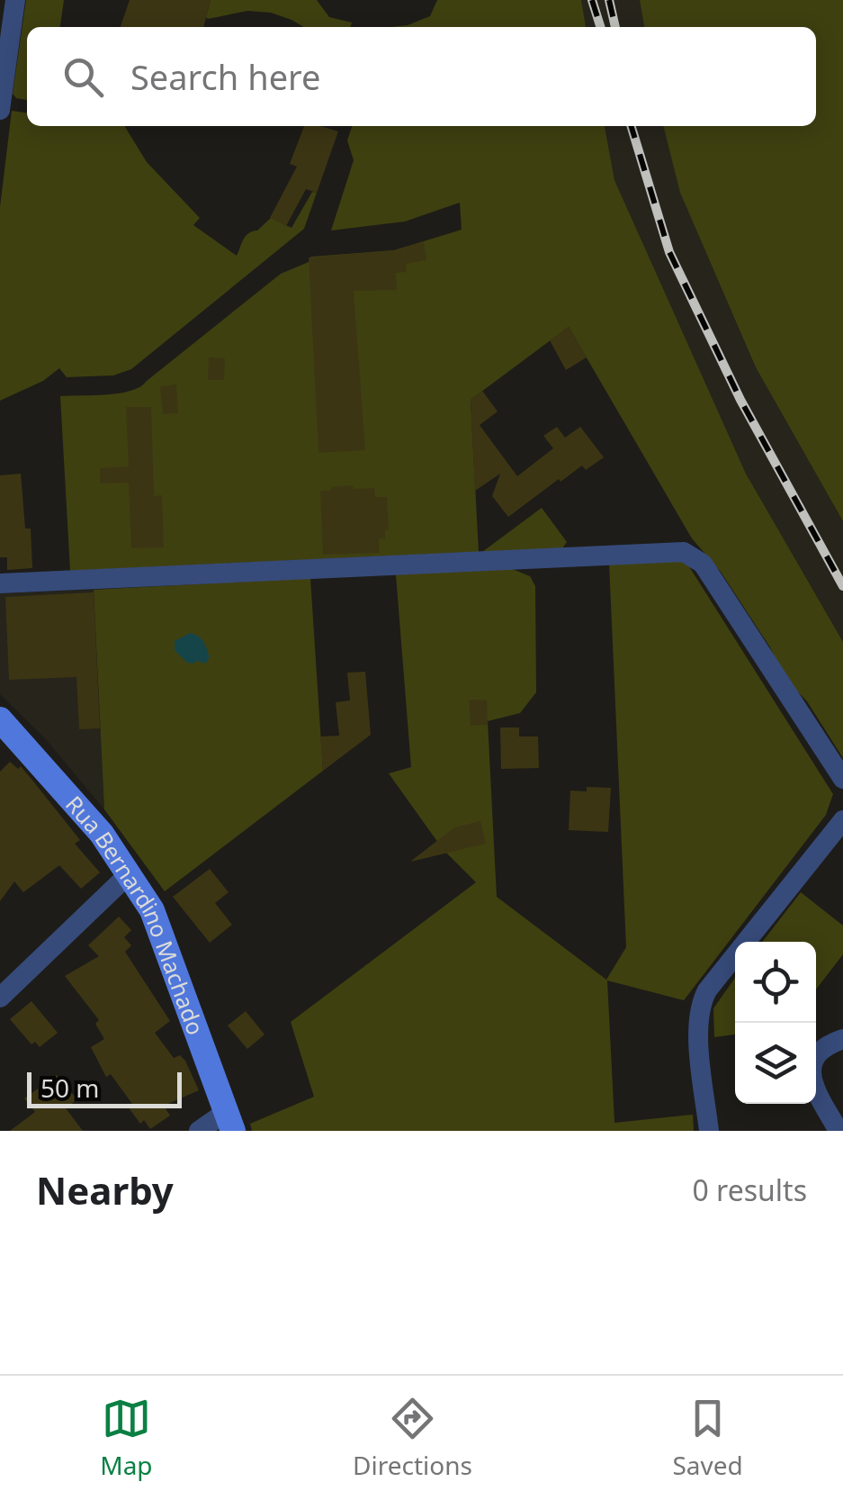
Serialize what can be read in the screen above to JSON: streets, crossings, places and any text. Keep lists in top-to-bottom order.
{
  "streets": {
    "main road": ["Rua Bernardino Machado"]
  },
  "scale_bar": "50 m",
  "page": {
    "search": "Search here",
    "scale": "50 m",
    "heading": ["Nearby", "0 results"],
    "nav": ["Map", "Directions", "Saved"]
  }
}
